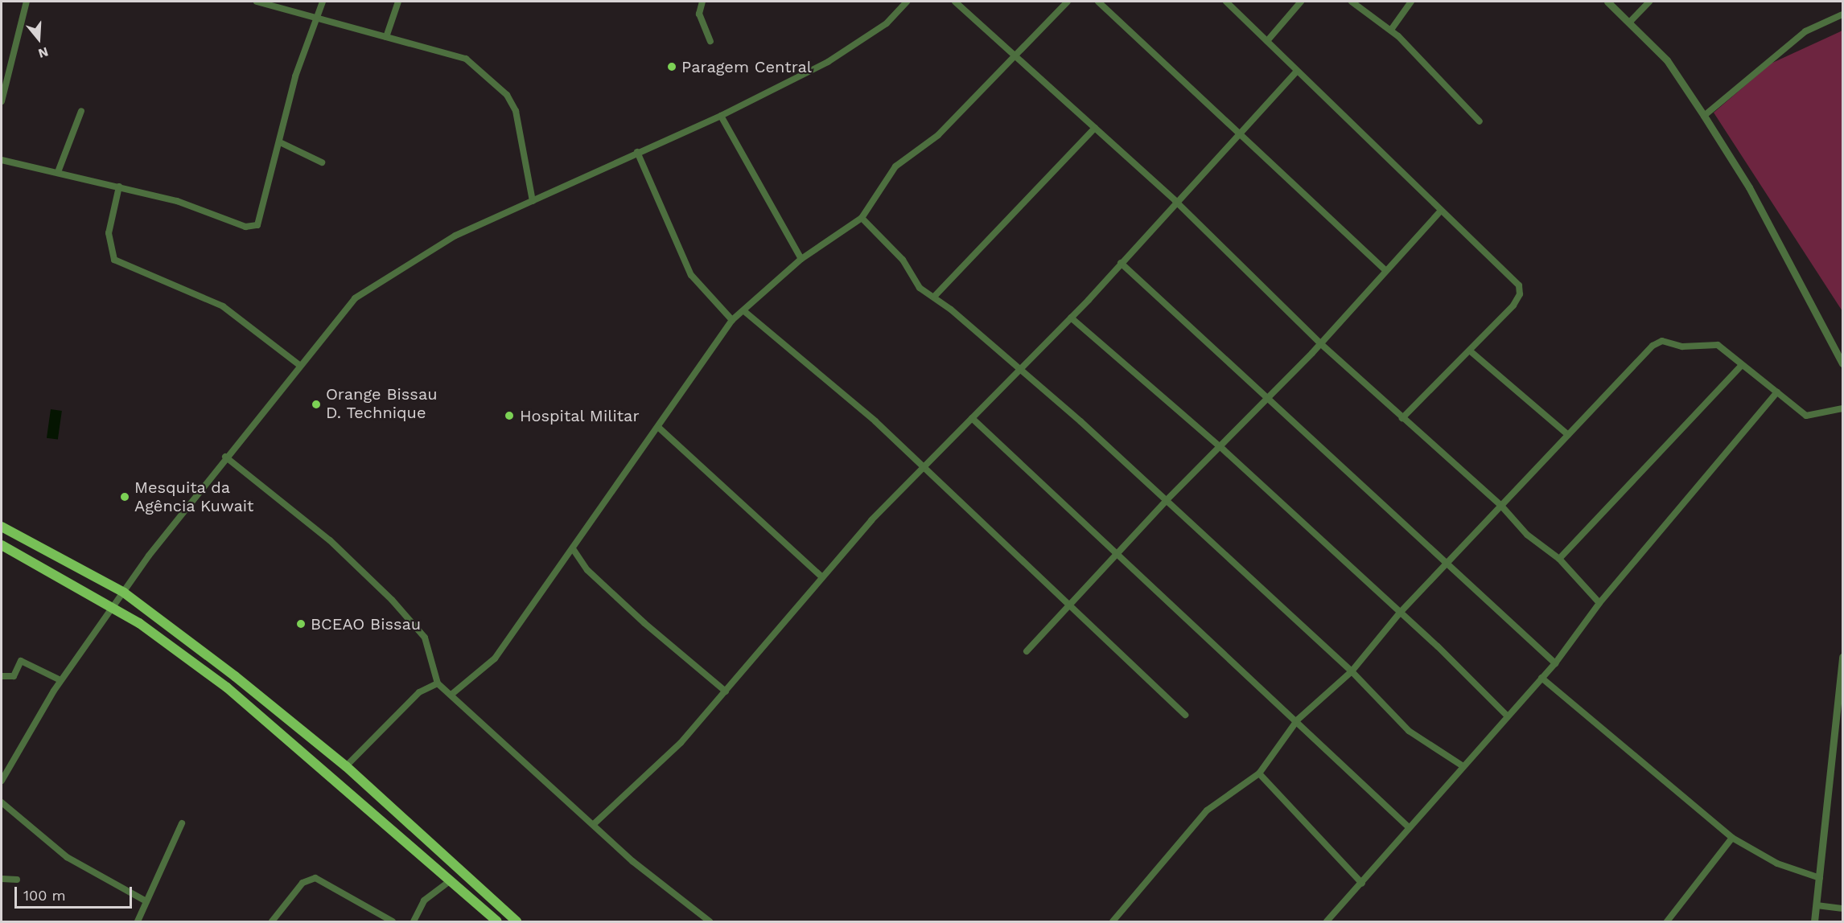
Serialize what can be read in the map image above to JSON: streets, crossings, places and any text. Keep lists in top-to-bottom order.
{
  "places": [
    "Paragem Central",
    "Orange Bissau D. Technique",
    "Hospital Militar",
    "Mesquita da Agência Kuwait",
    "BCEAO Bissau"
  ],
  "scale_bar": "100 m",
  "north": "bottom"
}
